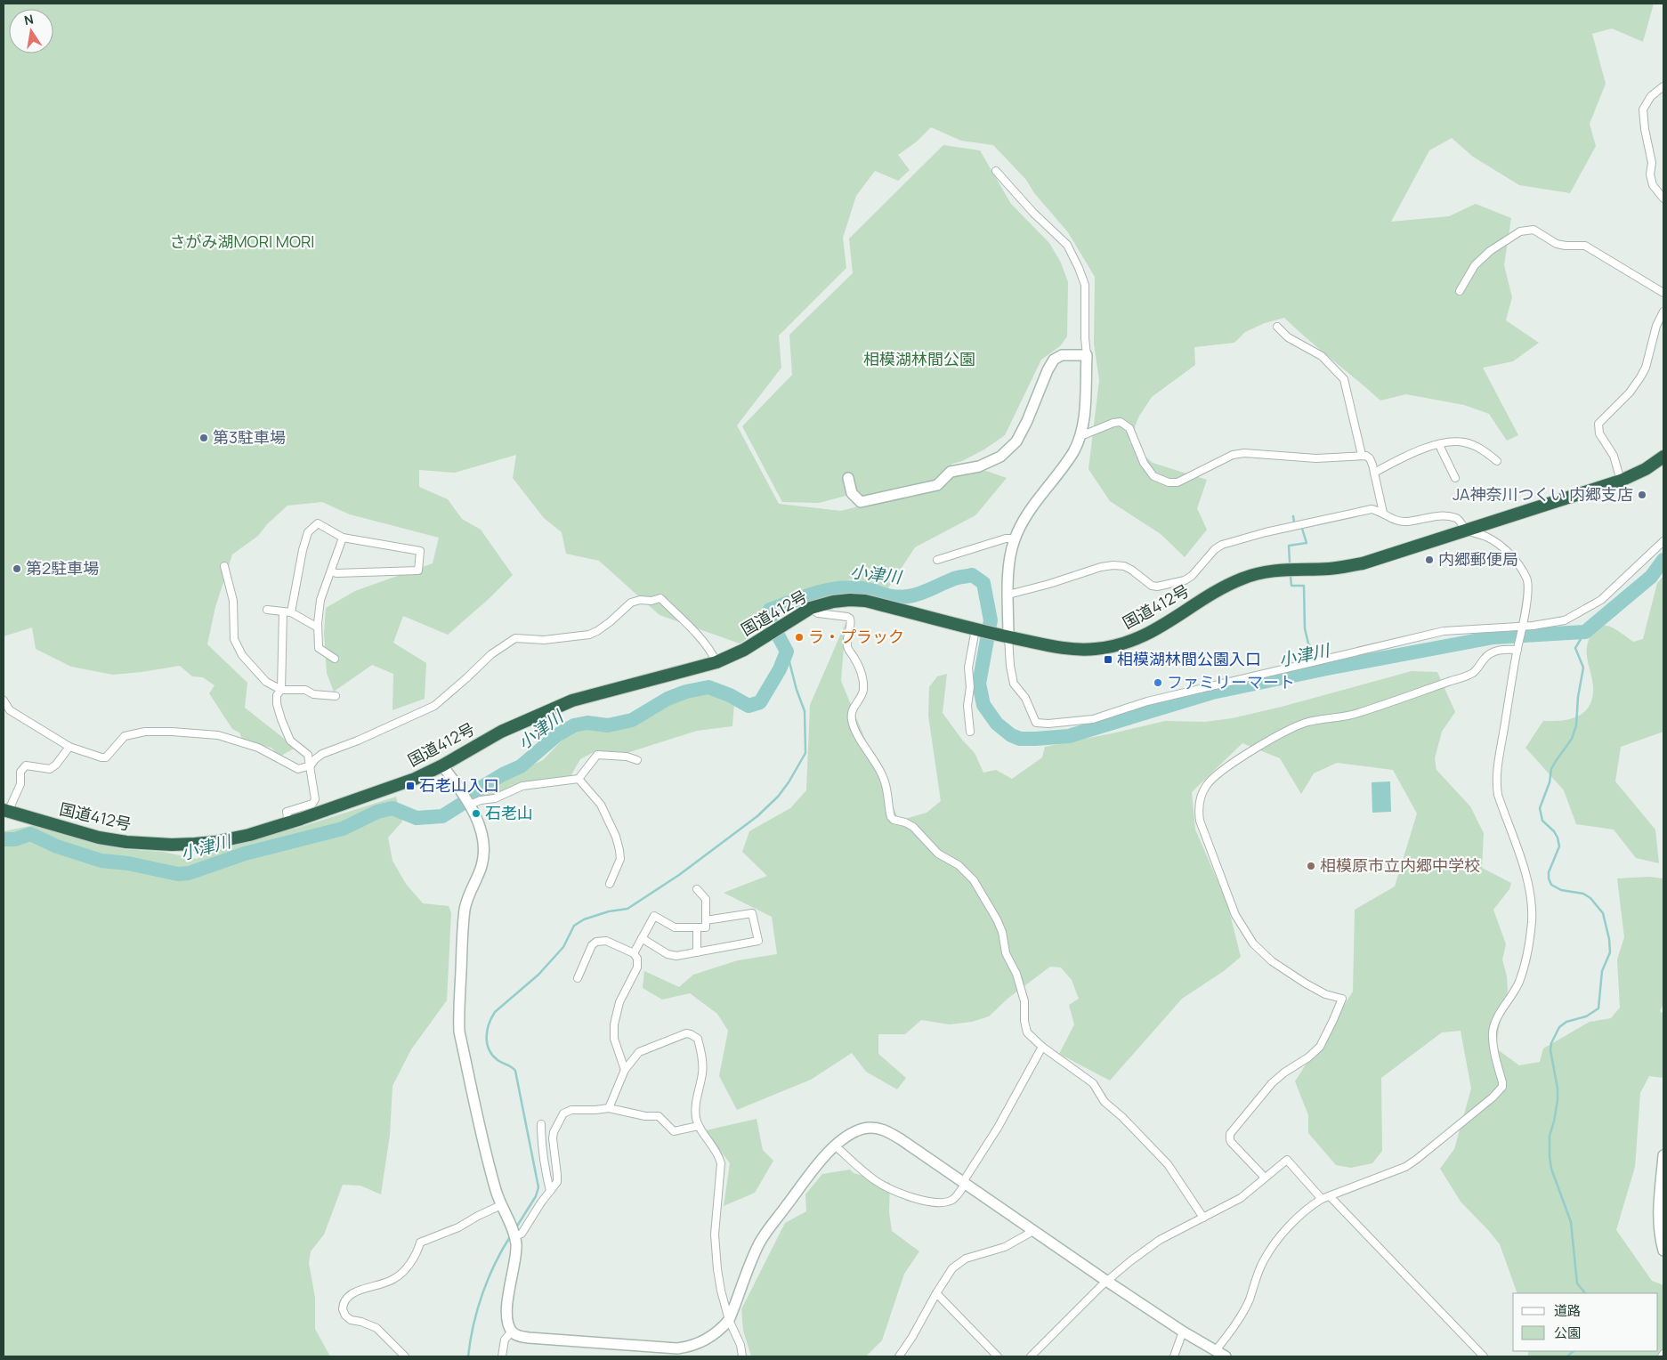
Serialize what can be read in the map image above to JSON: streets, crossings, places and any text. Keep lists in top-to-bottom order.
{
  "streets": {
    "highway": ["国道412号"]
  },
  "water": ["小津川"],
  "parks": ["さがみ湖MORI MORI", "相模湖林間公園"],
  "places": {
    "other": [
      "第3駐車場",
      "JA神奈川つくい 内郷支店",
      "内郷郵便局",
      "第2駐車場",
      "ラ・プラック",
      "ファミリーマート",
      "石老山",
      "相模原市立内郷中学校"
    ],
    "transit": ["相模湖林間公園入口", "石老山入口"]
  },
  "legend": ["道路", "公園"],
  "north": "top"
}
